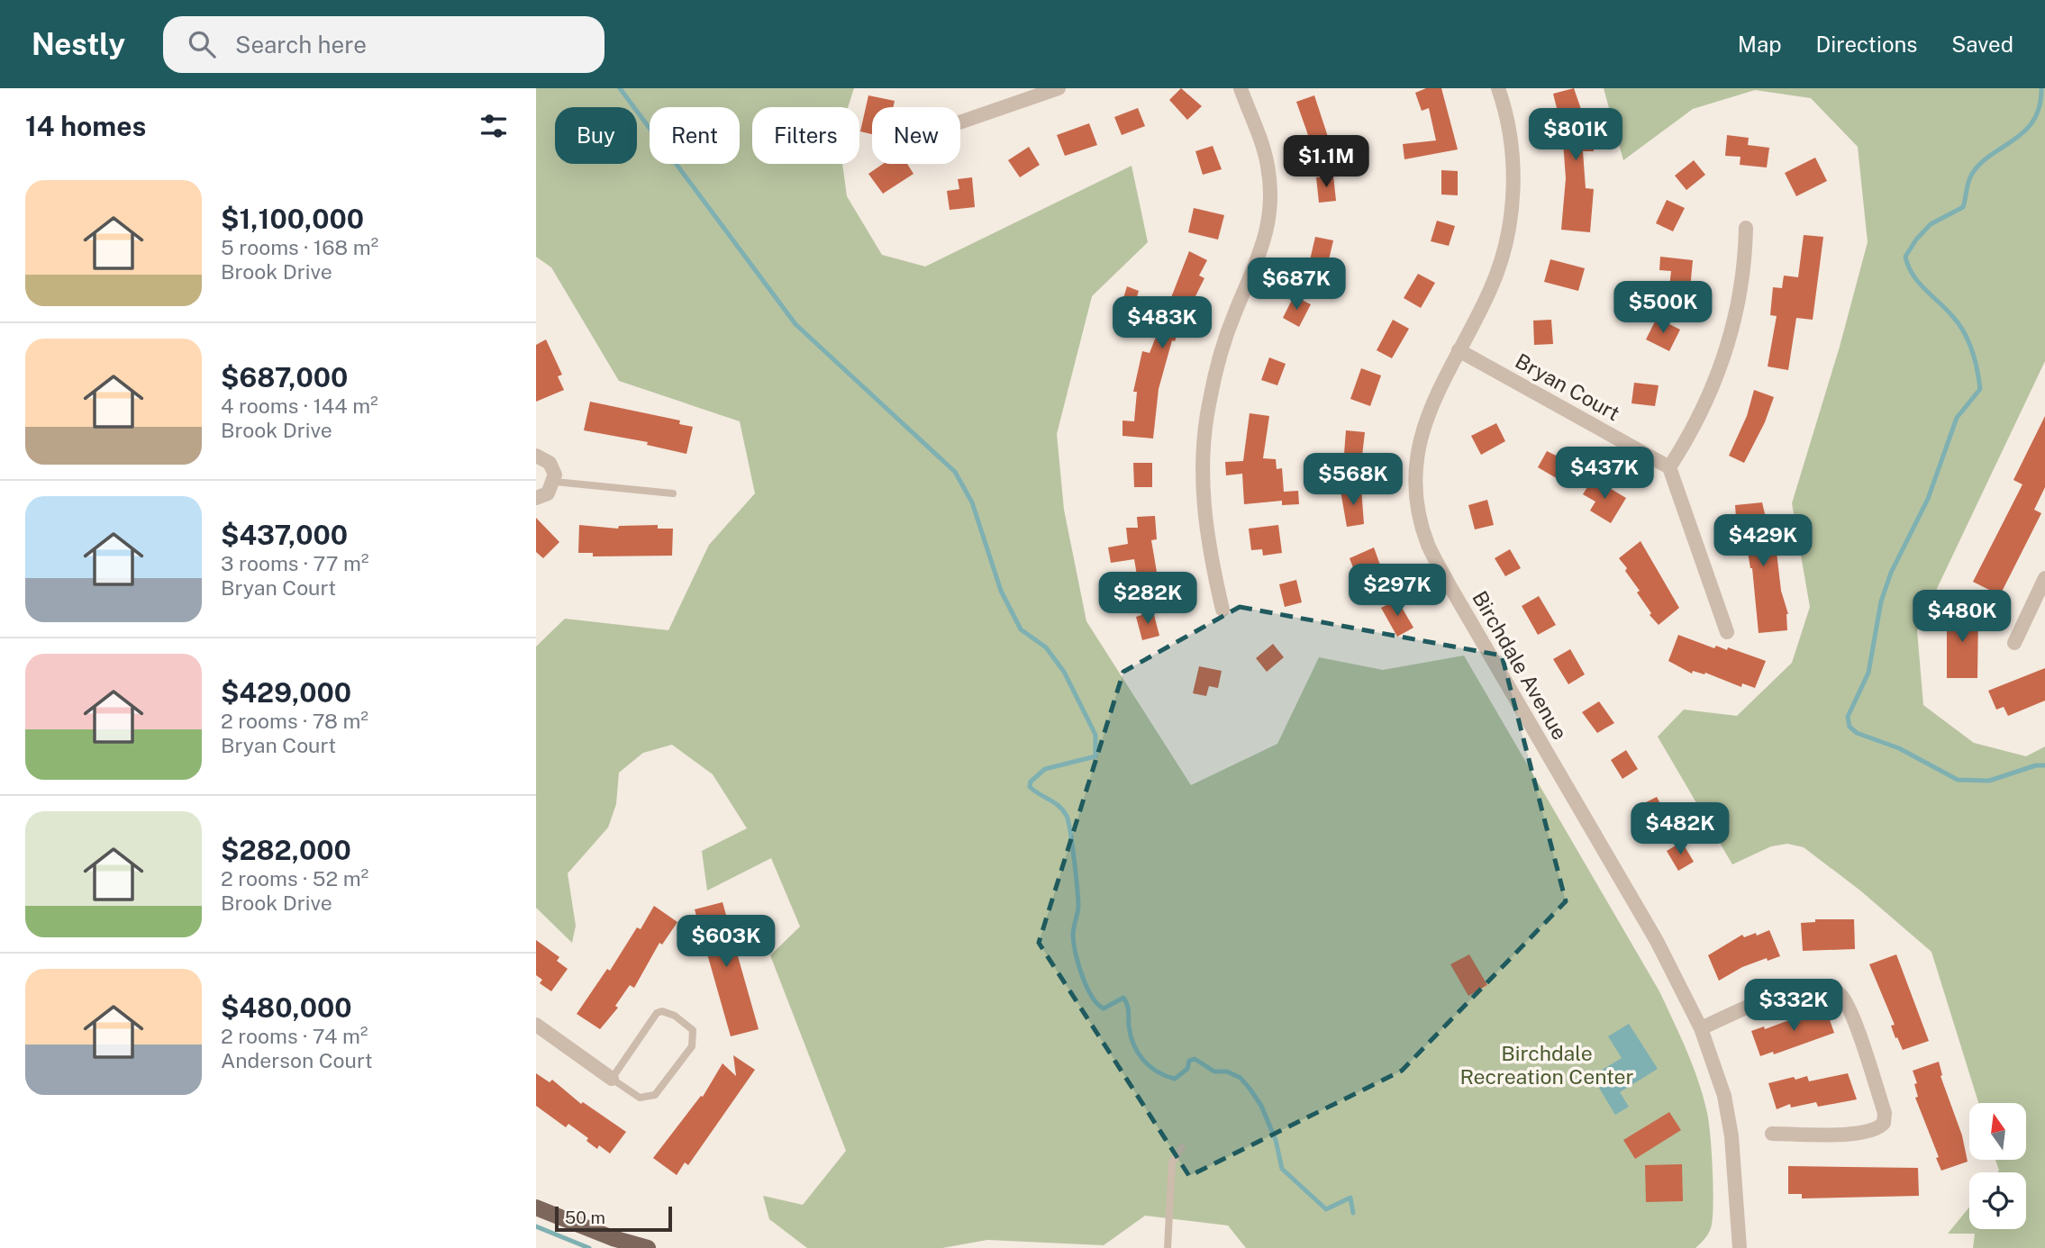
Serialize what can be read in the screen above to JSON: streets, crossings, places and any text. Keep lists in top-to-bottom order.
{
  "streets": {
    "street": ["Bryan Court", "Birchdale Avenue"]
  },
  "crossings": [
    ["Bryan Court", "Birchdale Avenue"]
  ],
  "parks": ["Birchdale Recreation Center"],
  "scale_bar": "50 m",
  "north": "top",
  "page": {
    "header": "Nestly",
    "search": "Search here",
    "nav": ["Map", "Directions", "Saved"],
    "heading": "14 homes",
    "chip": [
      "Buy",
      "Rent",
      "Filters",
      "New"
    ],
    "price": [
      "$801K",
      "$1.1M",
      "$687K",
      "$500K",
      "$483K",
      "$437K",
      "$568K",
      "$429K",
      "$297K",
      "$282K",
      "$480K",
      "$482K",
      "$603K",
      "$332K"
    ],
    "list": [
      {
        "name": "$1,100,000",
        "note": "5 rooms · 168 m² · Brook Drive"
      },
      {
        "name": "$687,000",
        "note": "4 rooms · 144 m² · Brook Drive"
      },
      {
        "name": "$437,000",
        "note": "3 rooms · 77 m² · Bryan Court"
      },
      {
        "name": "$429,000",
        "note": "2 rooms · 78 m² · Bryan Court"
      },
      {
        "name": "$282,000",
        "note": "2 rooms · 52 m² · Brook Drive"
      },
      {
        "name": "$480,000",
        "note": "2 rooms · 74 m² · Anderson Court"
      }
    ],
    "scale": "50 m"
  }
}
